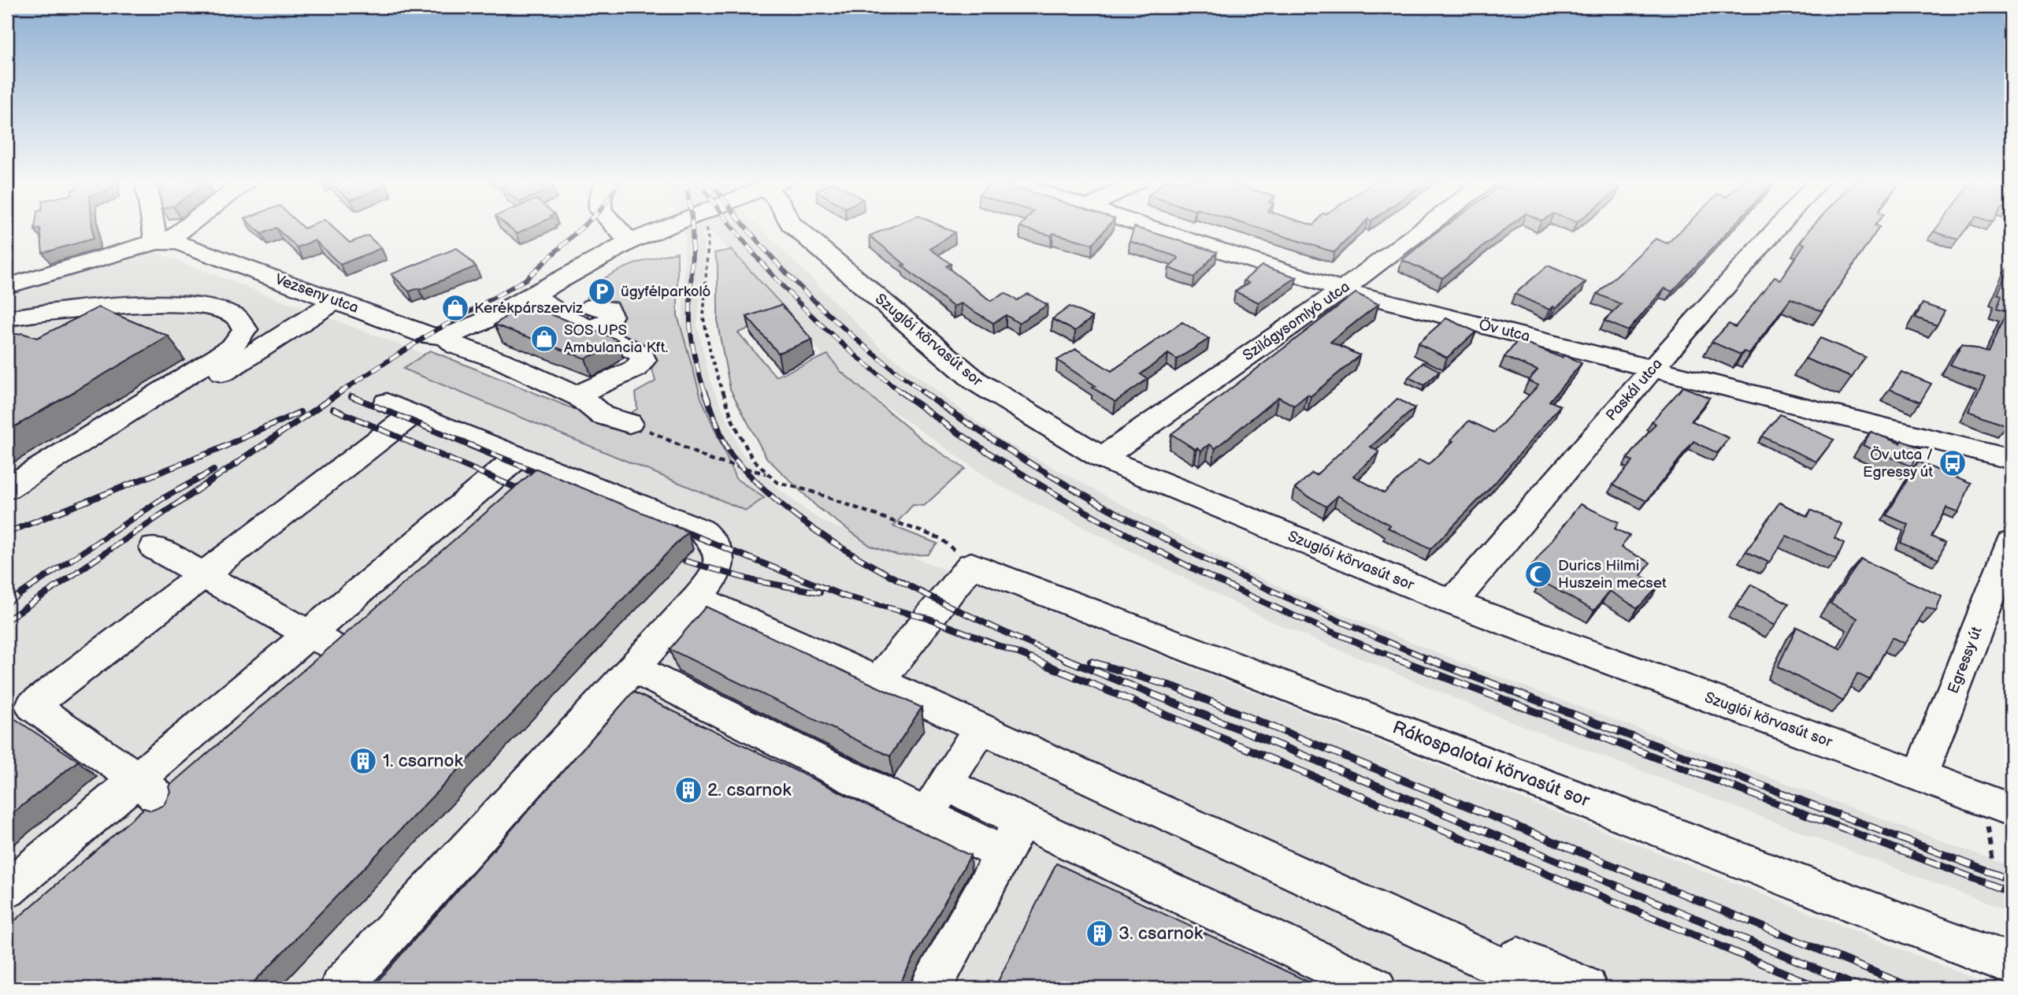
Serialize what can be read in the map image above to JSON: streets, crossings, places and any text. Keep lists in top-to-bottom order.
{
  "streets": {
    "street": [
      "Vezseny utca",
      "Szilágysomlyó utca",
      "Öv utca",
      "Szuglói körvasút sor",
      "Paskál utca",
      "Egressy út",
      "Rákospalotai körvasút sor"
    ]
  },
  "crossings": [
    ["Szilágysomlyó utca", "Öv utca"],
    ["Szilágysomlyó utca", "Szuglói körvasút sor"],
    ["Öv utca", "Paskál utca"],
    ["Szuglói körvasút sor", "Paskál utca"],
    ["Szuglói körvasút sor", "Egressy út"]
  ],
  "places": {
    "parking": ["ügyfélparkoló"],
    "shop": ["Kerékpárszerviz", "SOS UPS Ambulancia Kft."],
    "bus stop": ["Öv utca / Egressy út"],
    "mosque": ["Durics Hilmi Huszein mecset"],
    "building": ["1. csarnok", "2. csarnok", "3. csarnok"]
  }
}
